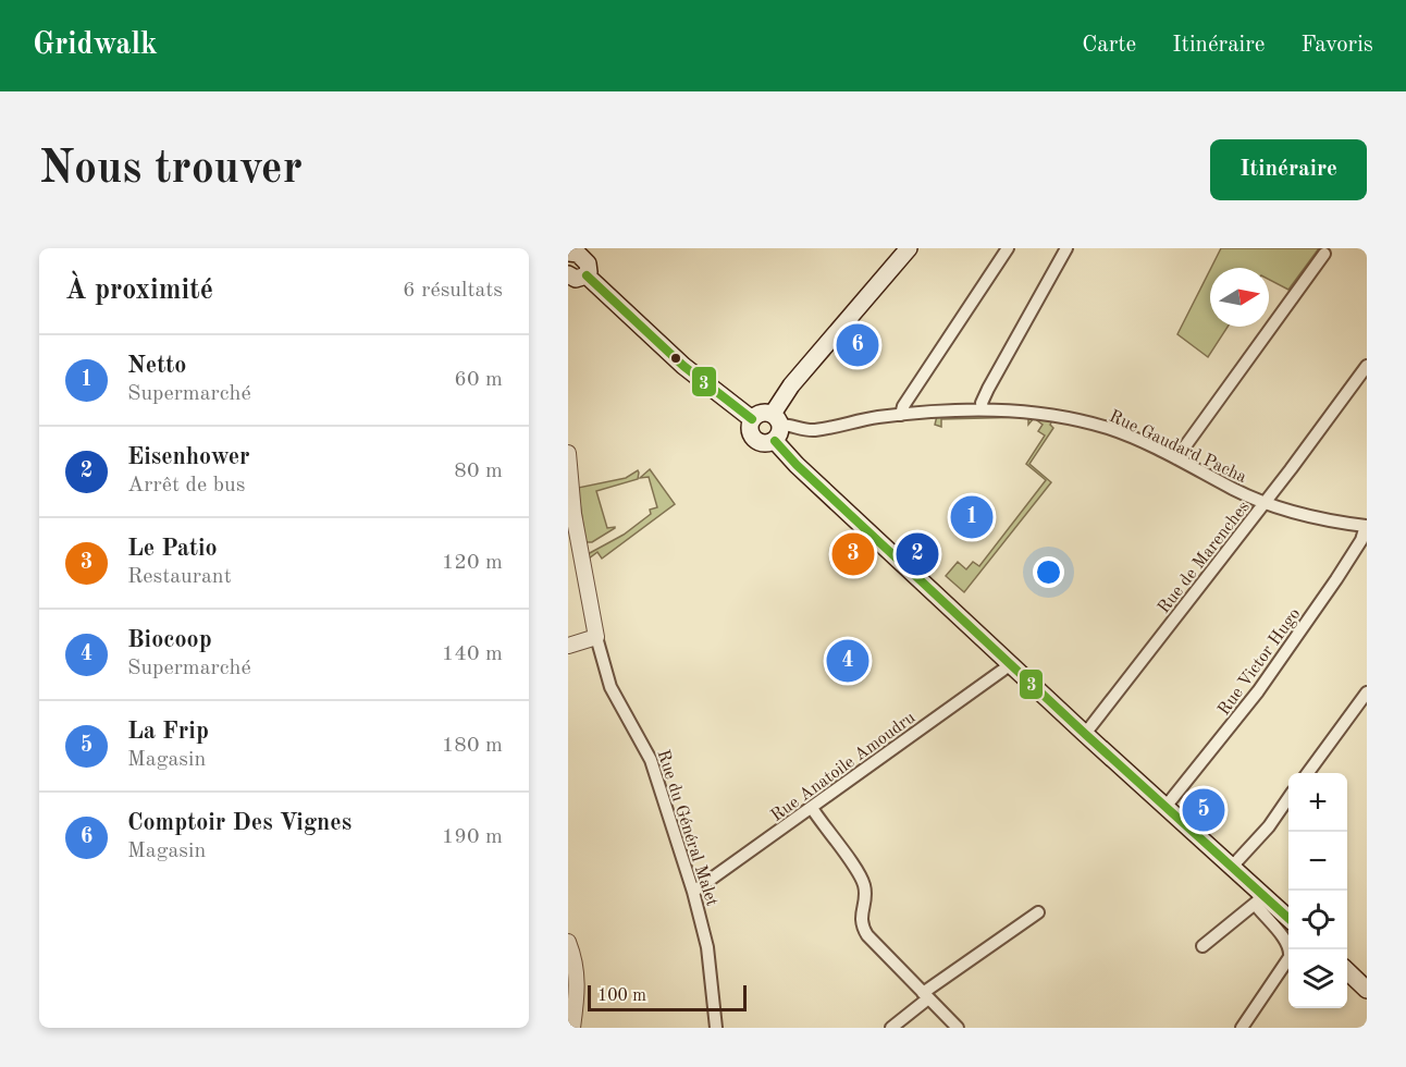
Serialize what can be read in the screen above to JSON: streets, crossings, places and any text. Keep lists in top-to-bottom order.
{
  "streets": {
    "street": [
      "Rue Gaudard Pacha",
      "Rue de Marenches",
      "Rue Victor Hugo",
      "Rue Anatoile Amoudru",
      "Rue du Général Malet"
    ]
  },
  "crossings": [
    ["Rue Gaudard Pacha", "Rue de Marenches"],
    ["Rue Gaudard Pacha", "Rue Victor Hugo"],
    ["Rue Anatoile Amoudru", "Rue du Général Malet"]
  ],
  "lines": ["transit line 3"],
  "scale_bar": "100 m",
  "north": "right",
  "page": {
    "header": "Gridwalk",
    "nav": ["Carte", "Itinéraire", "Favoris"],
    "buttons": "Itinéraire",
    "title": "Nous trouver",
    "heading": ["À proximité", "6 résultats"],
    "pins": [
      "6",
      "1",
      "2",
      "3",
      "4",
      "5"
    ],
    "list": [
      {
        "mark": "1",
        "name": "Netto",
        "note": "Supermarché",
        "value": "60 m"
      },
      {
        "mark": "2",
        "name": "Eisenhower",
        "note": "Arrêt de bus",
        "value": "80 m"
      },
      {
        "mark": "3",
        "name": "Le Patio",
        "note": "Restaurant",
        "value": "120 m"
      },
      {
        "mark": "4",
        "name": "Biocoop",
        "note": "Supermarché",
        "value": "140 m"
      },
      {
        "mark": "5",
        "name": "La Frip",
        "note": "Magasin",
        "value": "180 m"
      },
      {
        "mark": "6",
        "name": "Comptoir Des Vignes",
        "note": "Magasin",
        "value": "190 m"
      }
    ],
    "map_buttons": ["+", "−"],
    "scale": "100 m"
  }
}
